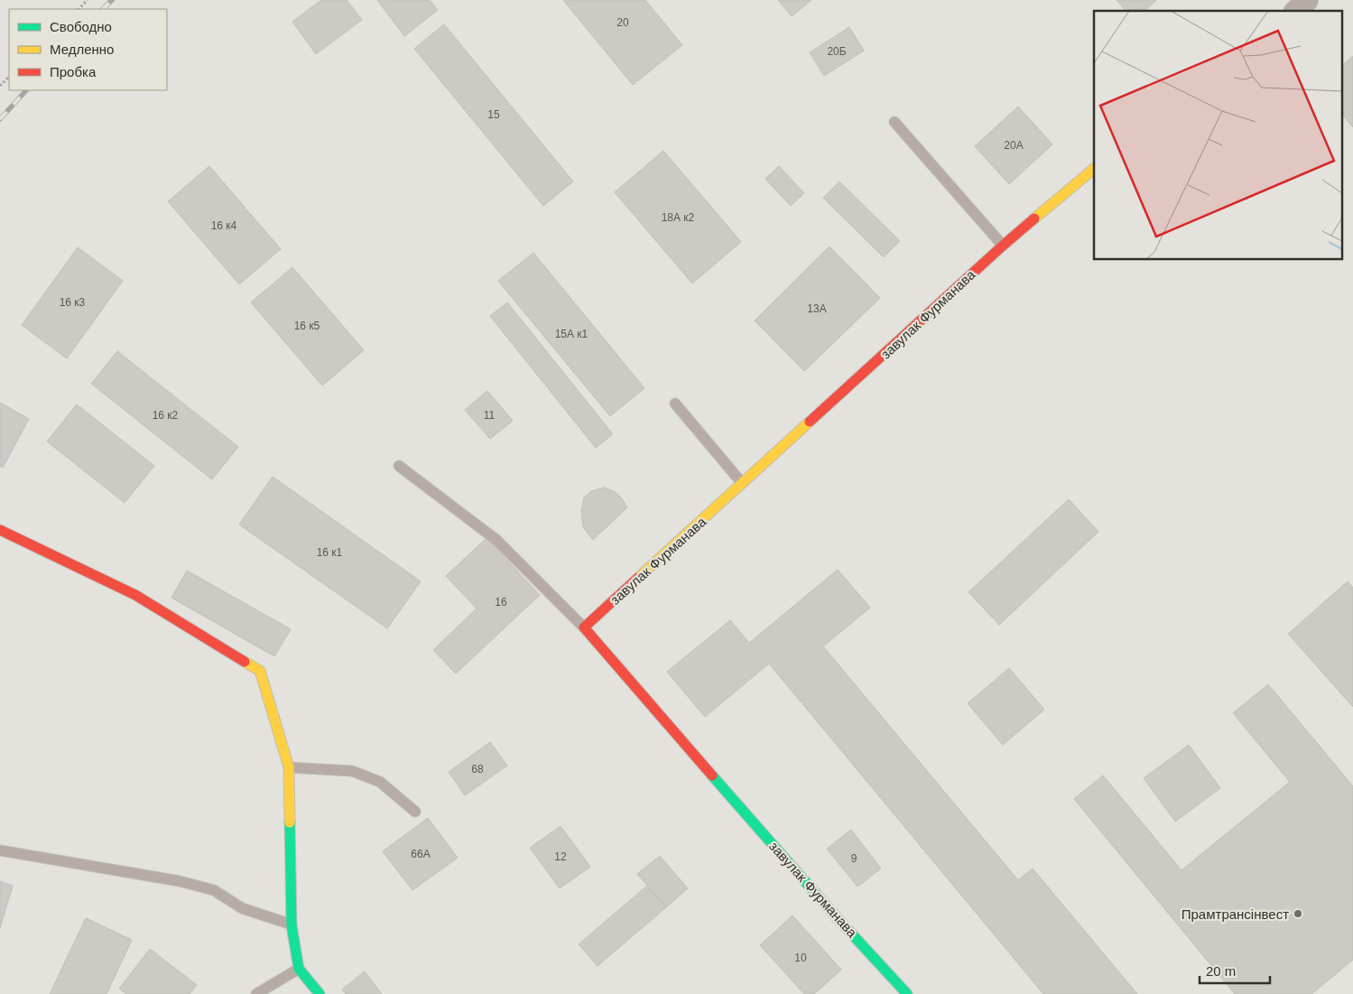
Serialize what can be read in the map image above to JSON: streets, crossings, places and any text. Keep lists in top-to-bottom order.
{
  "streets": {
    "street": ["завулак Фурманава"]
  },
  "places": ["Прамтрансінвест"],
  "house_numbers": [
    "20",
    "20Б",
    "15",
    "20А",
    "18А к2",
    "16 к4",
    "16 к3",
    "13А",
    "16 к5",
    "15А к1",
    "16 к2",
    "11",
    "16 к1",
    "16",
    "68",
    "66А",
    "12",
    "9",
    "10"
  ],
  "legend": ["Свободно", "Медленно", "Пробка"],
  "scale_bar": "20 m"
}
